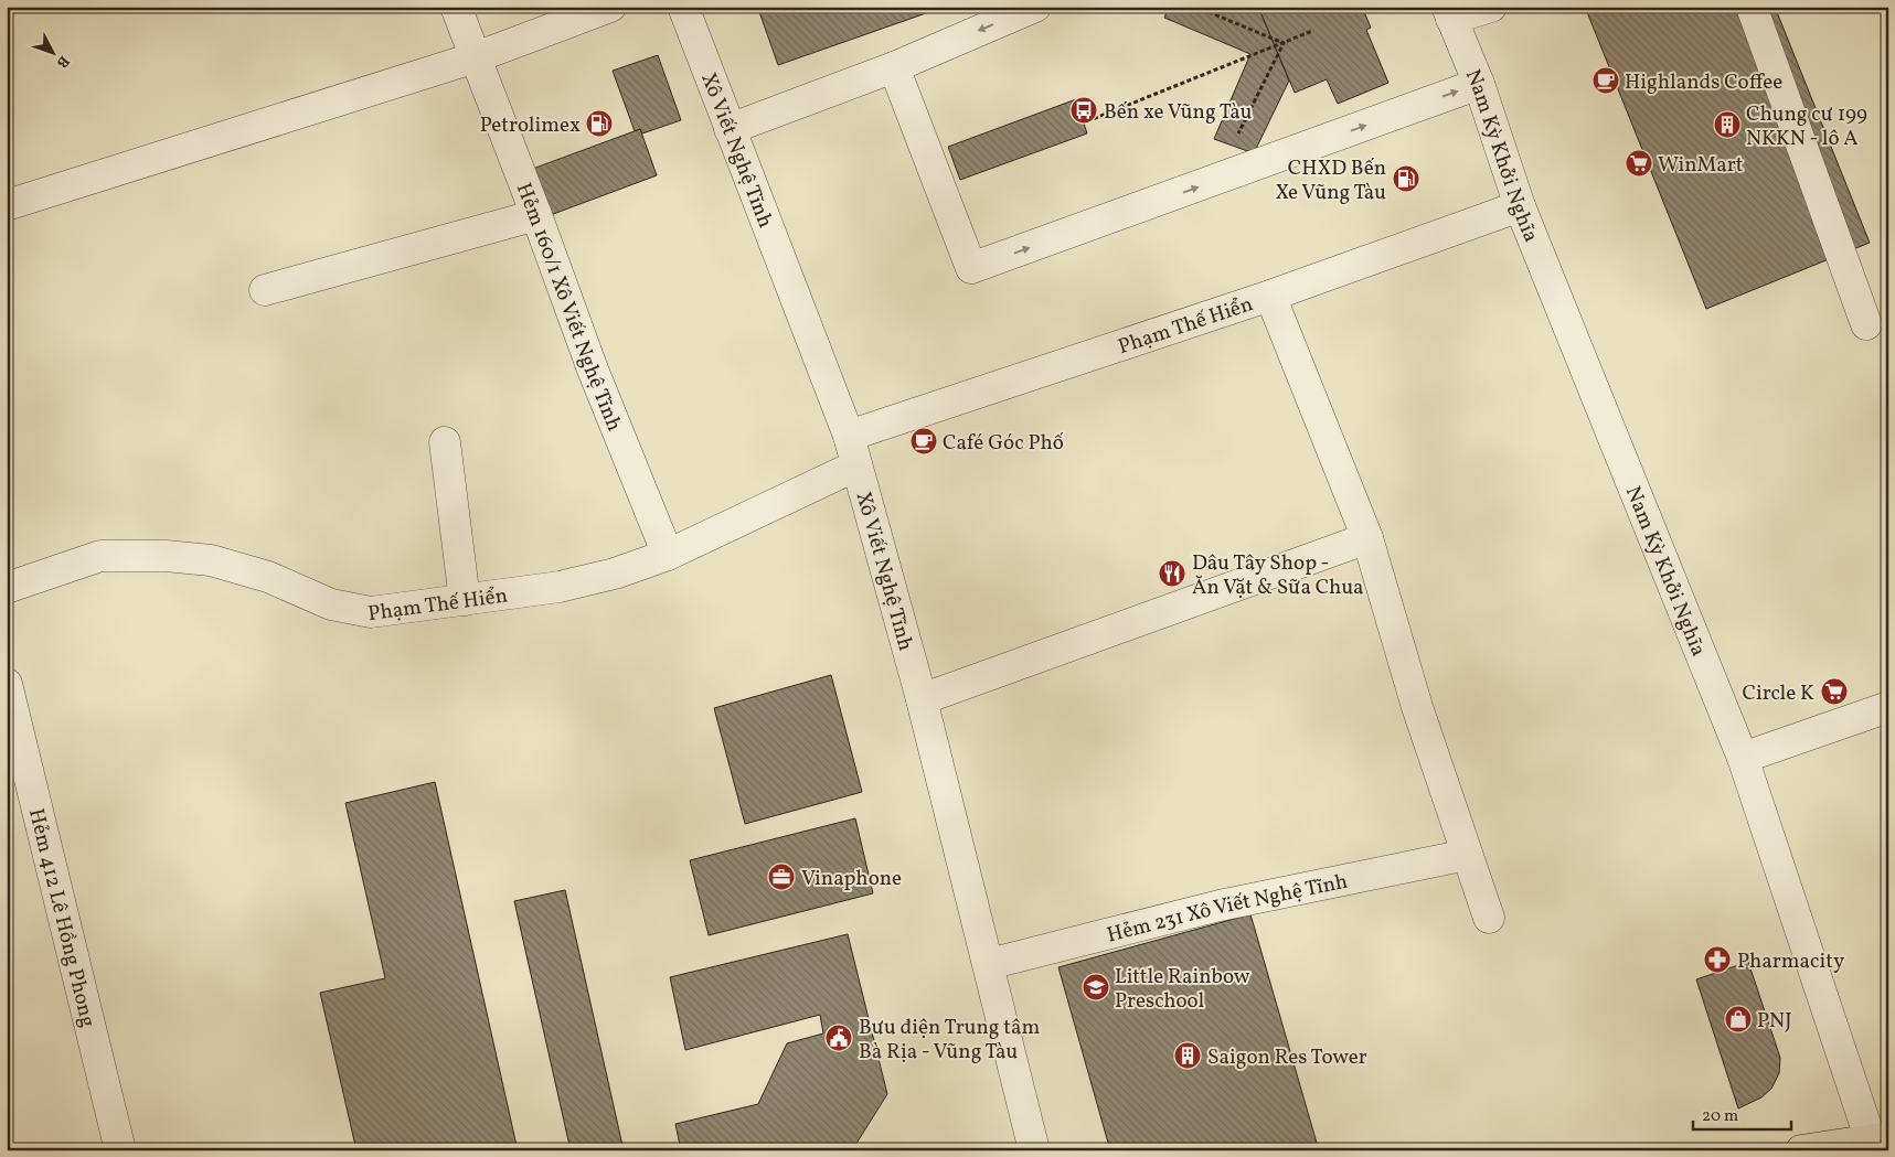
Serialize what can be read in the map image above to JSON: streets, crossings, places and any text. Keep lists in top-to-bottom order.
{
  "streets": {
    "street": [
      "Xô Viết Nghệ Tĩnh",
      "Nam Kỳ Khởi Nghĩa",
      "Hẻm 160/1 Xô Viết Nghệ Tĩnh",
      "Phạm Thế Hiển",
      "Hẻm 231 Xô Viết Nghệ Tĩnh",
      "Hẻm 412 Lê Hồng Phong"
    ]
  },
  "crossings": [
    ["Xô Viết Nghệ Tĩnh", "Phạm Thế Hiển"],
    ["Xô Viết Nghệ Tĩnh", "Hẻm 231 Xô Viết Nghệ Tĩnh"],
    ["Nam Kỳ Khởi Nghĩa", "Phạm Thế Hiển"],
    ["Hẻm 160/1 Xô Viết Nghệ Tĩnh", "Phạm Thế Hiển"]
  ],
  "places": {
    "cafe": ["Highlands Coffee", "Café Góc Phố"],
    "bus stop": ["Bến xe Vũng Tàu"],
    "fuel station": ["Petrolimex", "CHXD Bến Xe Vũng Tàu"],
    "building": ["Chung cư 199 NKKN - lô A", "Saigon Res Tower"],
    "supermarket": ["WinMart", "Circle K"],
    "restaurant": ["Dâu Tây Shop - Ăn Vặt & Sữa Chua"],
    "office": ["Vinaphone"],
    "pharmacy": ["Pharmacity"],
    "school or university": ["Little Rainbow Preschool"],
    "shop": ["PNJ"],
    "public building": ["Bưu điện Trung tâm Bà Rịa - Vũng Tàu"]
  },
  "scale_bar": "20 m",
  "north": "bottom right"
}
